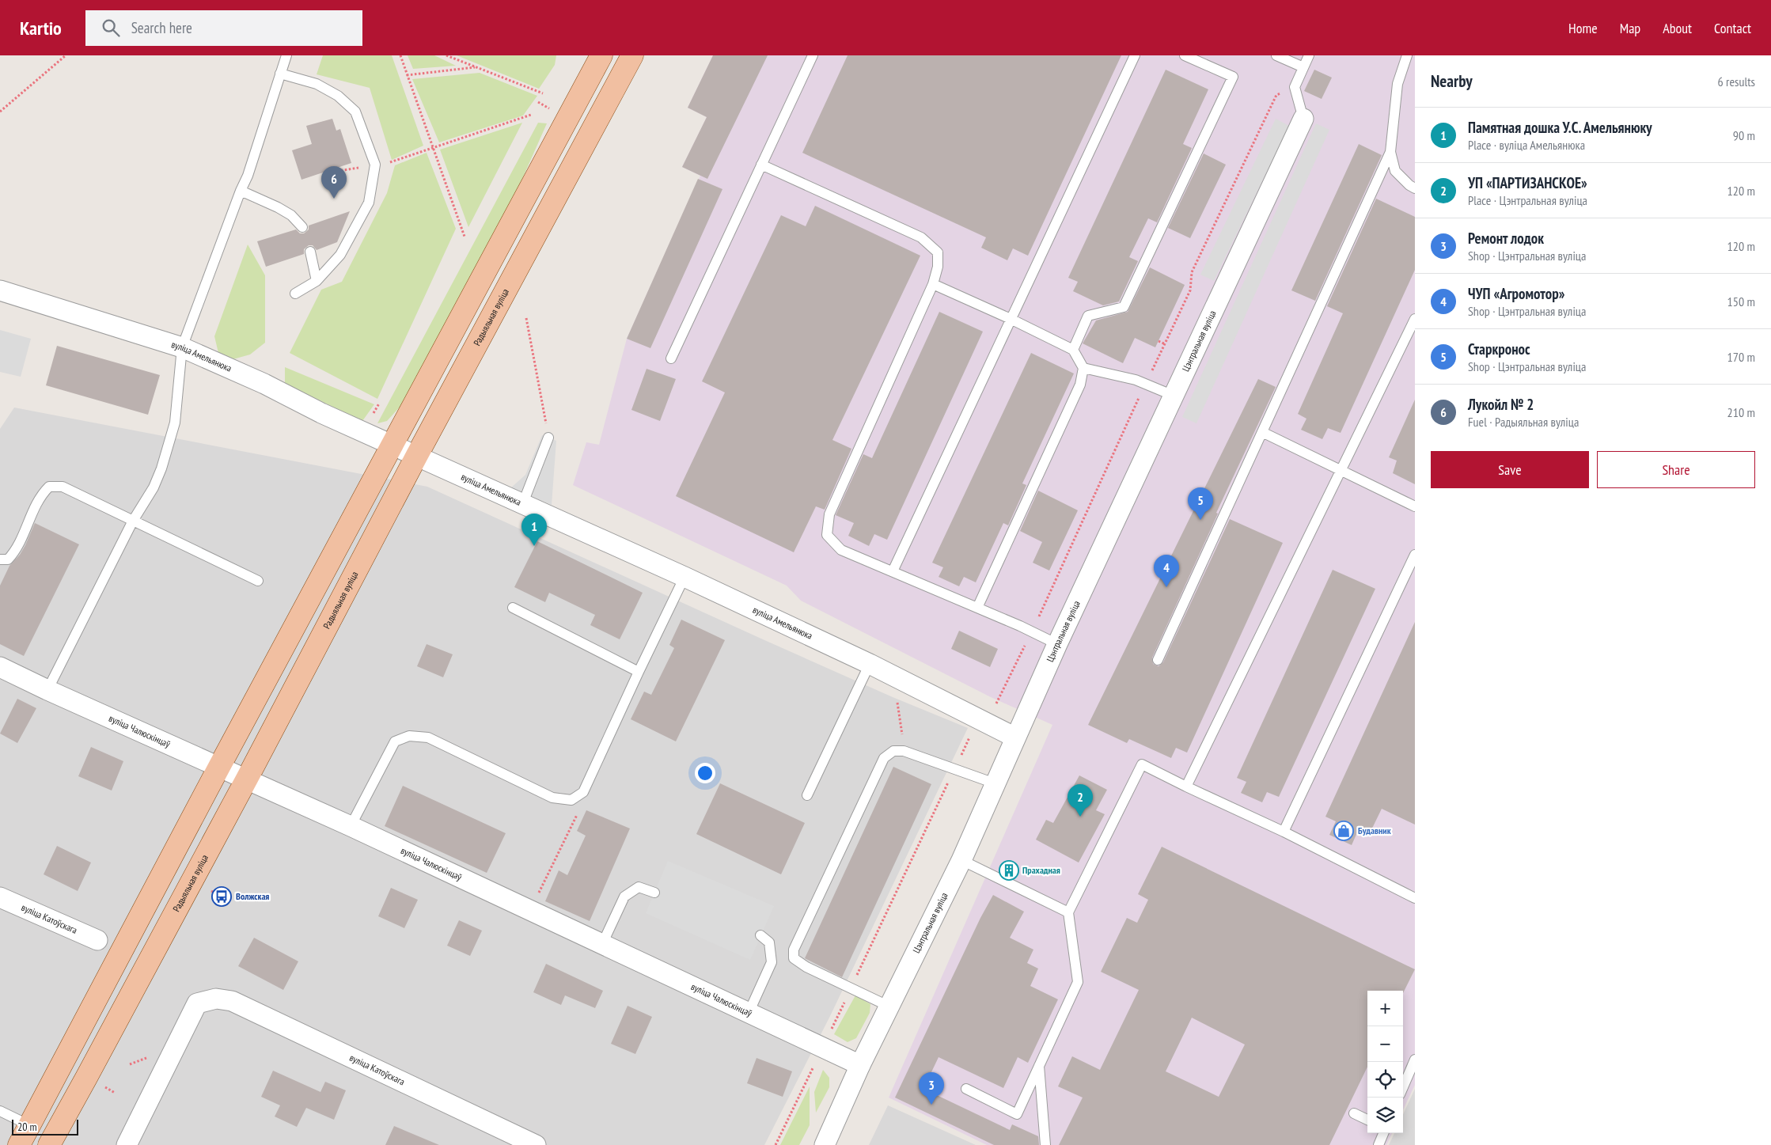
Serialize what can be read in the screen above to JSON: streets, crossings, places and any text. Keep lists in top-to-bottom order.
{
  "streets": {
    "main road": ["Радыяльная вуліца"],
    "street": [
      "Цэнтральная вуліца",
      "вуліца Амельянюка",
      "вуліца Чалюскінцаў",
      "вуліца Катоўскага"
    ]
  },
  "crossings": [
    ["Радыяльная вуліца", "вуліца Амельянюка"],
    ["Радыяльная вуліца", "вуліца Чалюскінцаў"],
    ["Цэнтральная вуліца", "вуліца Амельянюка"],
    ["Цэнтральная вуліца", "вуліца Чалюскінцаў"]
  ],
  "places": {
    "shop": ["Будавник"],
    "building": ["Прахадная"],
    "bus stop": ["Волжская"]
  },
  "scale_bar": "20 m",
  "page": {
    "header": "Kartio",
    "search": "Search here",
    "nav": [
      "Home",
      "Map",
      "About",
      "Contact"
    ],
    "heading": ["Nearby", "6 results"],
    "list": [
      {
        "mark": "1",
        "name": "Памятная дошка У.С. Амельянюку",
        "note": "Place · вуліца Амельянюка",
        "value": "90 m"
      },
      {
        "mark": "2",
        "name": "УП «ПАРТИЗАНСКОЕ»",
        "note": "Place · Цэнтральная вуліца",
        "value": "120 m"
      },
      {
        "mark": "3",
        "name": "Ремонт лодок",
        "note": "Shop · Цэнтральная вуліца",
        "value": "120 m"
      },
      {
        "mark": "4",
        "name": "ЧУП «Агромотор»",
        "note": "Shop · Цэнтральная вуліца",
        "value": "150 m"
      },
      {
        "mark": "5",
        "name": "Старкронос",
        "note": "Shop · Цэнтральная вуліца",
        "value": "170 m"
      },
      {
        "mark": "6",
        "name": "Лукойл № 2",
        "note": "Fuel · Радыяльная вуліца",
        "value": "210 m"
      }
    ],
    "pins": [
      "6",
      "5",
      "1",
      "4",
      "2",
      "3"
    ],
    "buttons": ["Save", "Share"],
    "map_buttons": ["+", "−"],
    "scale": "20 m"
  }
}
